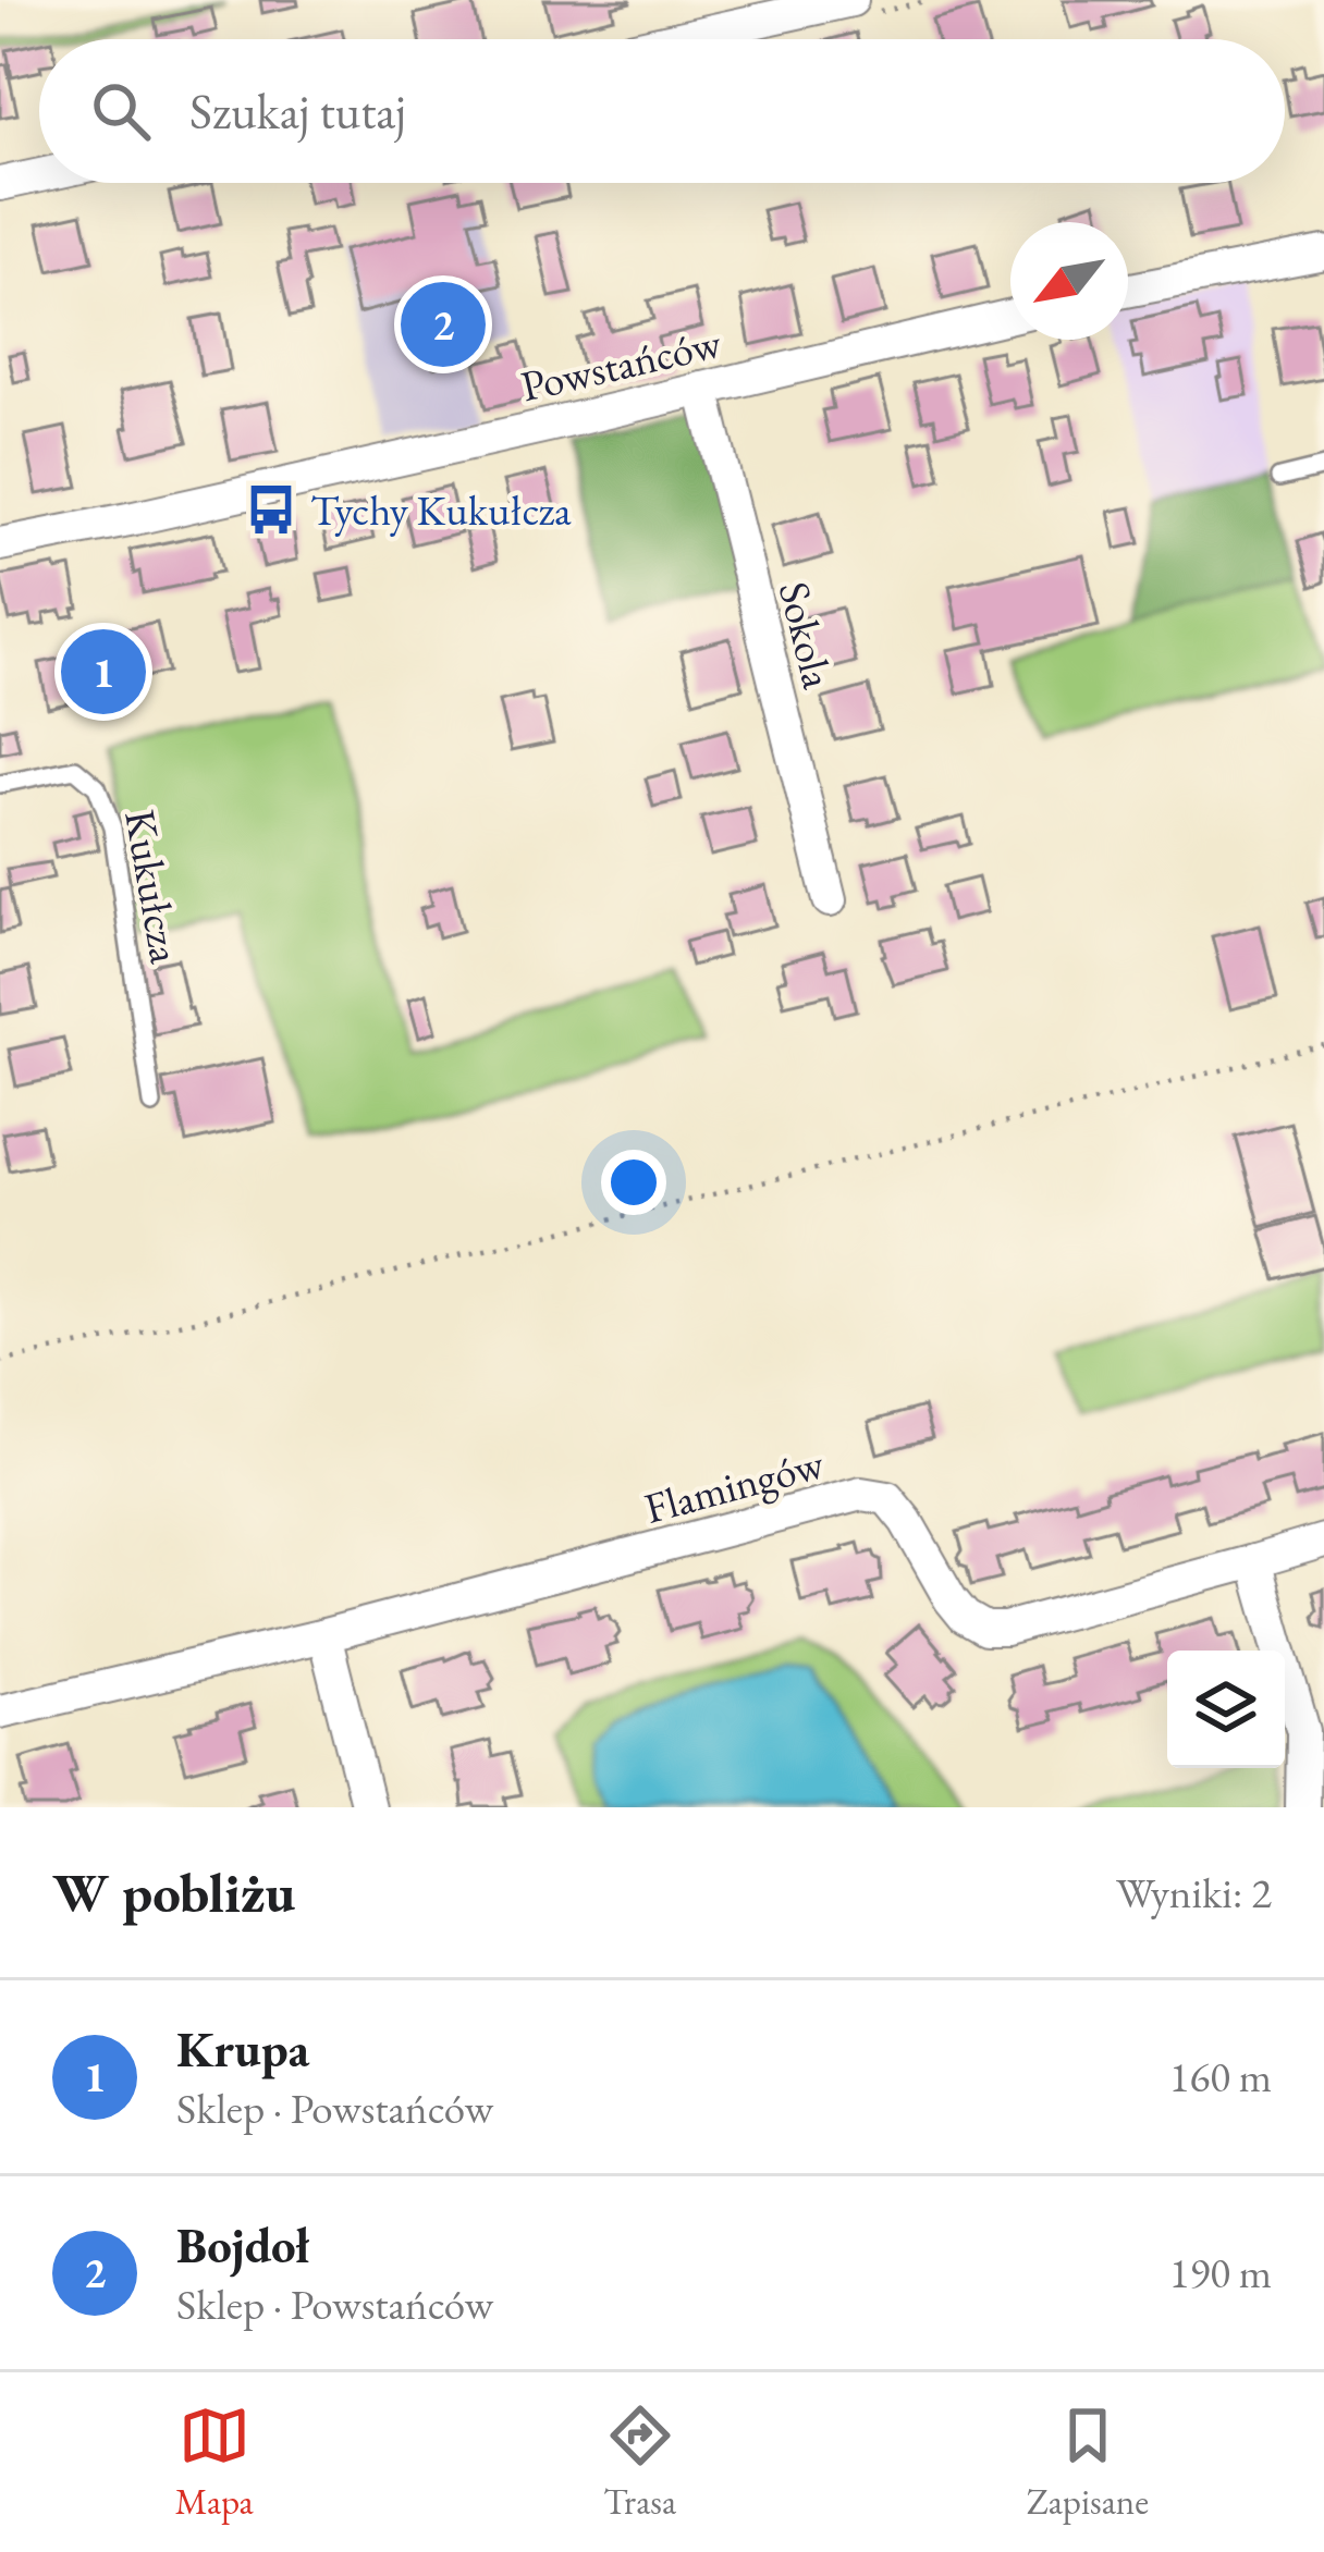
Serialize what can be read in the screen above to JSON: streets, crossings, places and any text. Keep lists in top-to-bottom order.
{
  "streets": {
    "street": ["Powstańców", "Sokola", "Flamingów"],
    "lane": ["Kukułcza"]
  },
  "crossings": [
    ["Powstańców", "Sokola"]
  ],
  "places": {
    "bus stop": ["Tychy Kukułcza"]
  },
  "north": "bottom left",
  "page": {
    "search": "Szukaj tutaj",
    "pins": ["2", "1"],
    "heading": ["W pobliżu", "Wyniki: 2"],
    "list": [
      {
        "mark": "1",
        "name": "Krupa",
        "note": "Sklep · Powstańców",
        "value": "160 m"
      },
      {
        "mark": "2",
        "name": "Bojdoł",
        "note": "Sklep · Powstańców",
        "value": "190 m"
      }
    ],
    "nav": ["Mapa", "Trasa", "Zapisane"]
  }
}
